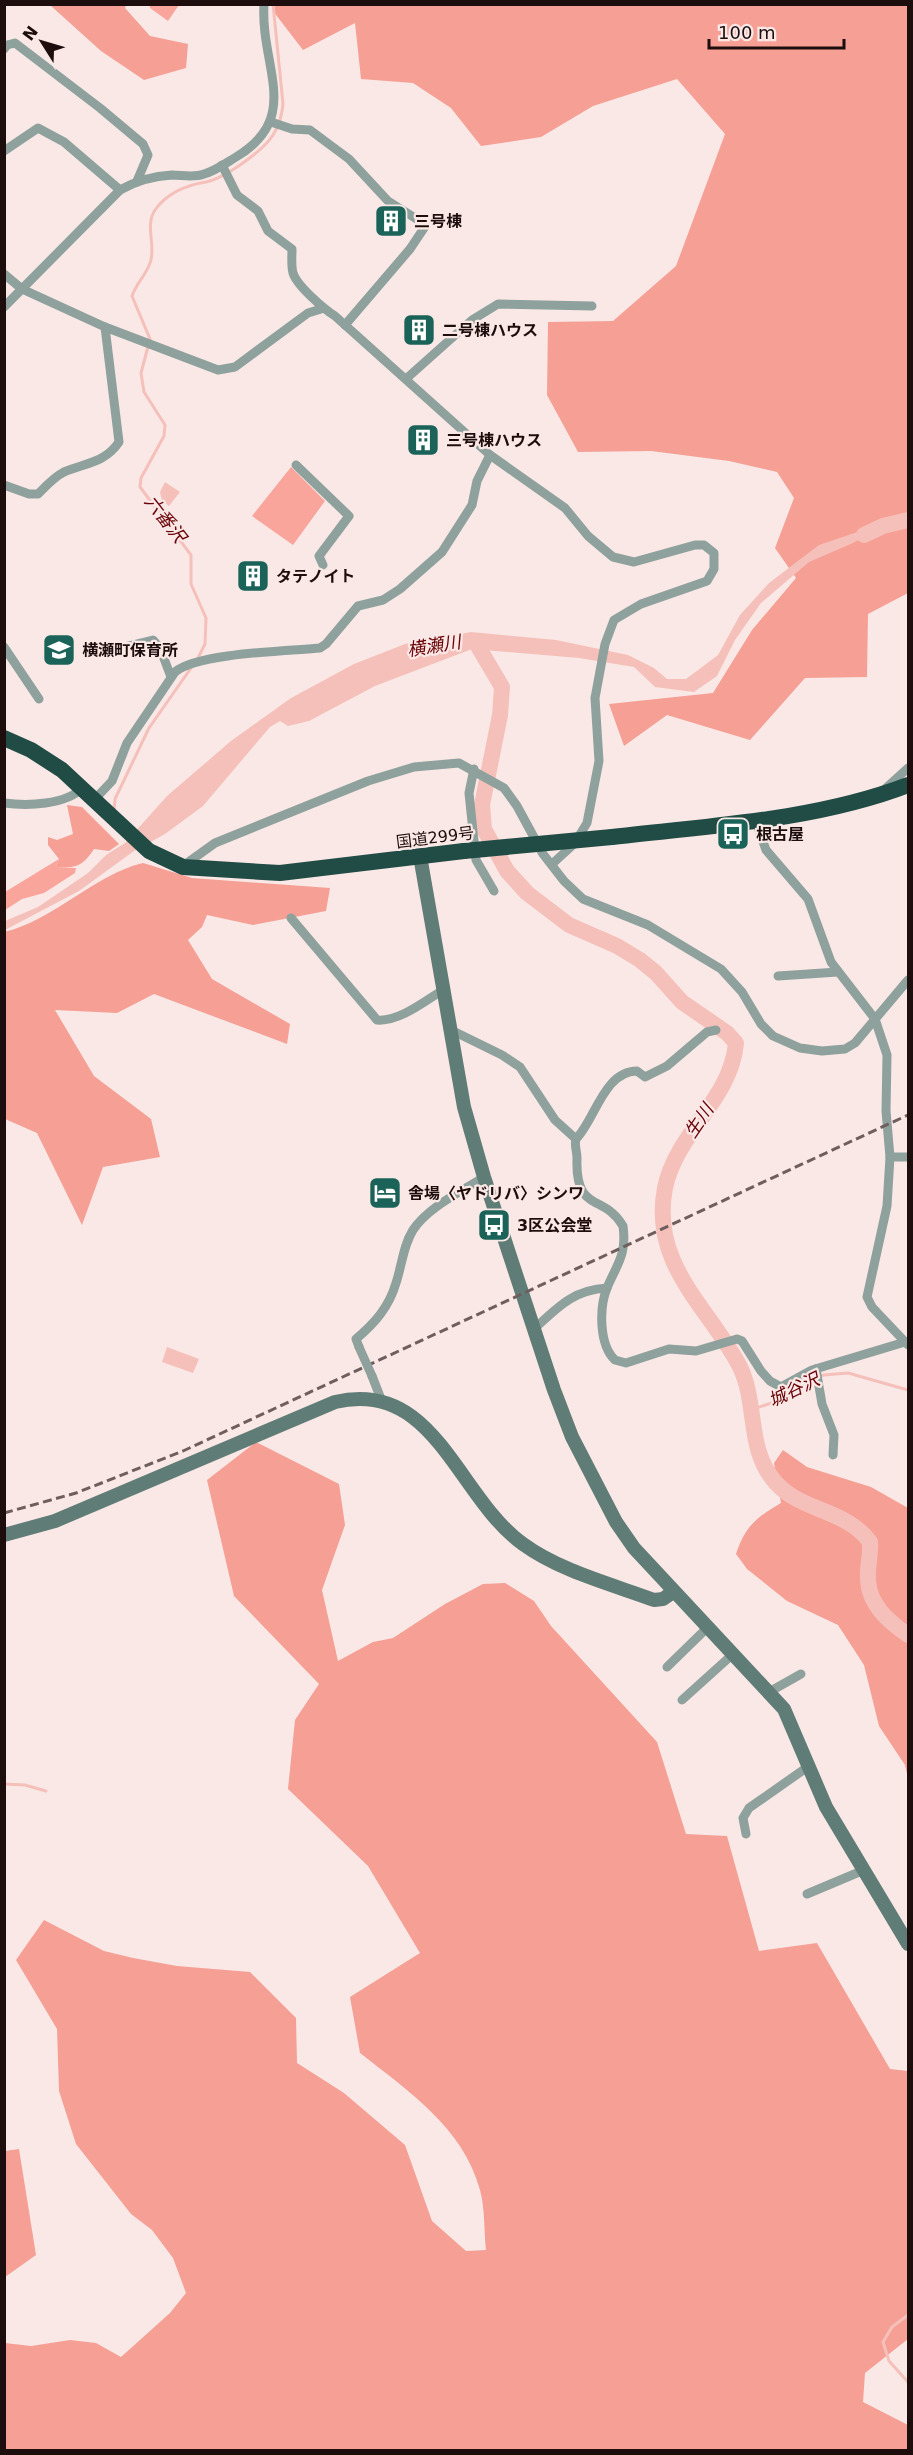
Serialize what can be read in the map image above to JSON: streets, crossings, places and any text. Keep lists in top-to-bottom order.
{
  "streets": {
    "highway": ["国道299号"]
  },
  "water": [
    "六番沢",
    "横瀬川",
    "生川",
    "城谷沢"
  ],
  "places": {
    "building": [
      "三号棟",
      "二号棟ハウス",
      "三号棟ハウス",
      "タテノイト"
    ],
    "school or university": ["横瀬町保育所"],
    "bus stop": ["根古屋", "3区公会堂"],
    "hotel": ["舎場〈ヤドリバ〉シンワ"]
  },
  "scale_bar": "100 m",
  "north": "top left"
}
